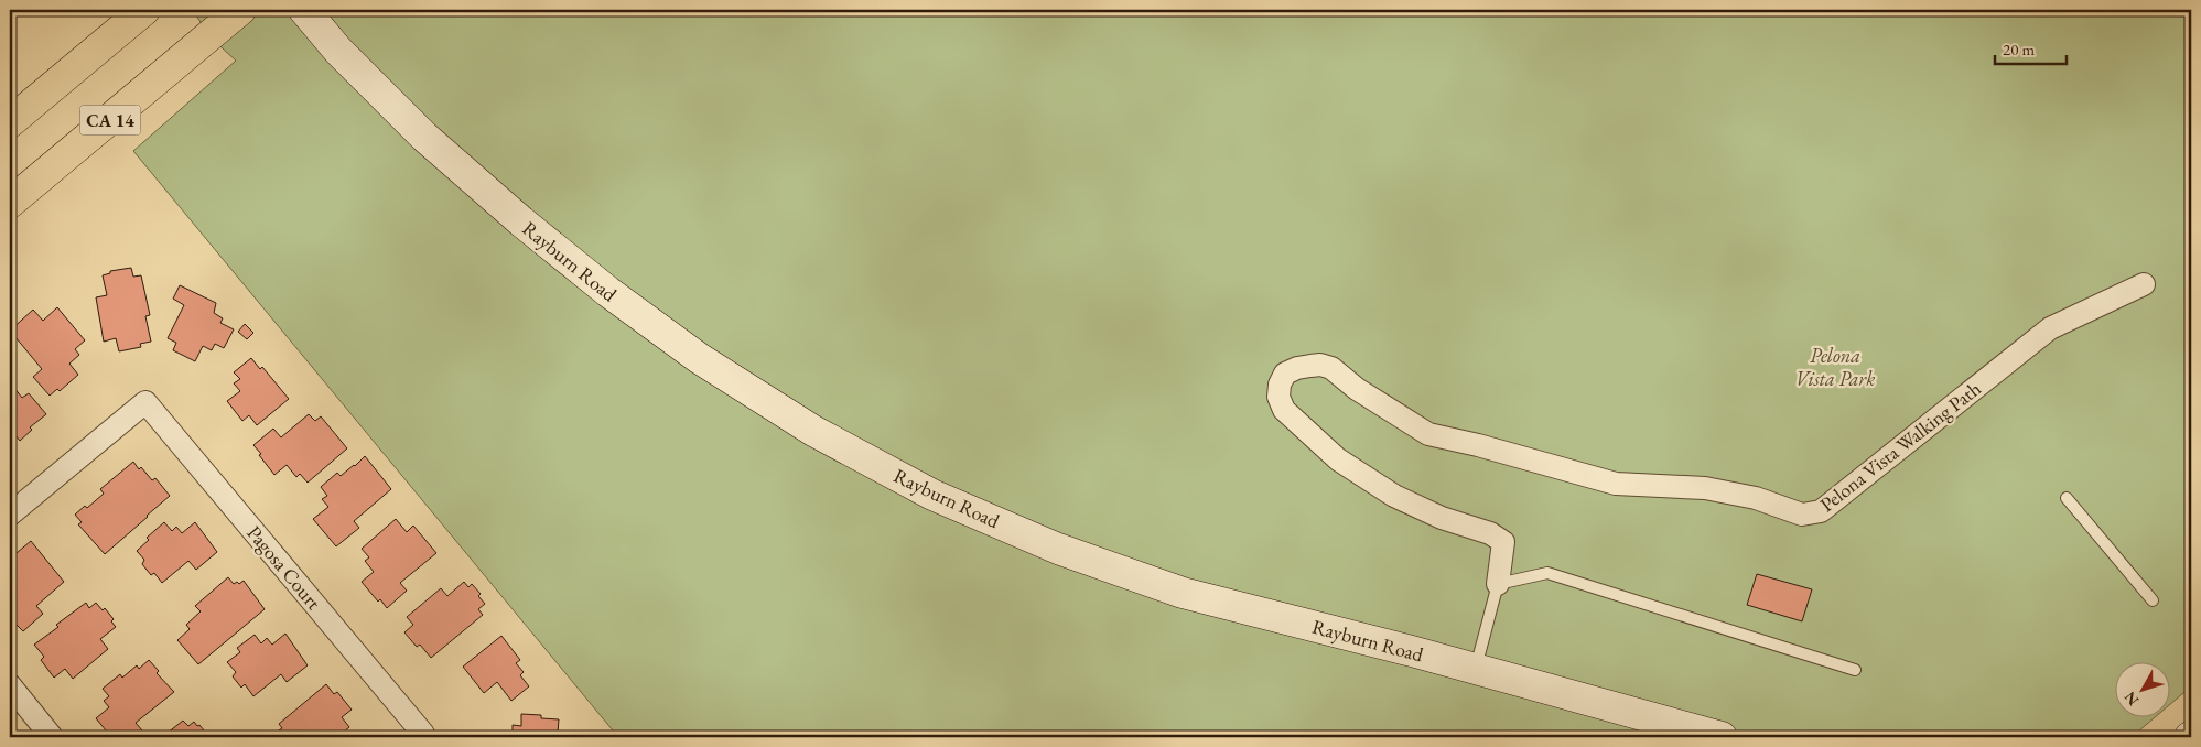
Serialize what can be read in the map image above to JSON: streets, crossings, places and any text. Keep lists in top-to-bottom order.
{
  "streets": {
    "highway": ["CA 14"],
    "street": ["Rayburn Road", "Pelona Vista Walking Path", "Pagosa Court"]
  },
  "parks": ["Pelona Vista Park"],
  "scale_bar": "20 m",
  "north": "bottom left"
}
